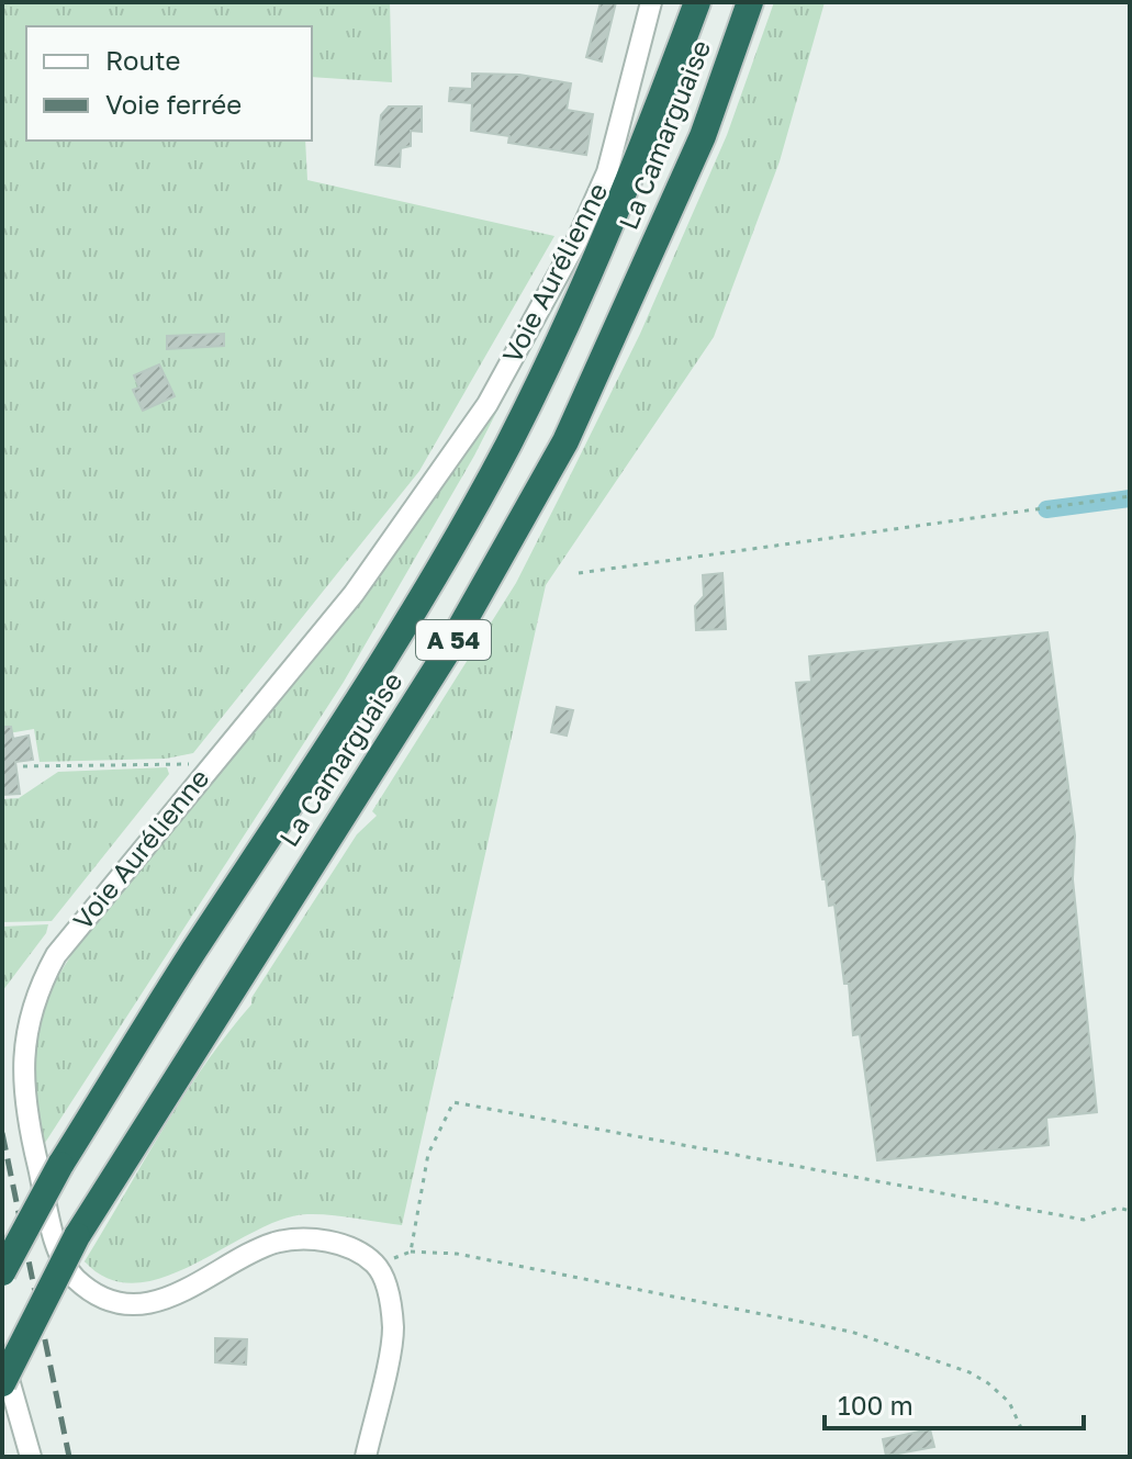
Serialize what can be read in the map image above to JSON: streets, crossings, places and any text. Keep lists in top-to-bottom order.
{
  "streets": {
    "highway": ["La Camarguaise", "A 54"],
    "street": ["Voie Aurélienne"]
  },
  "legend": ["Route", "Voie ferrée"],
  "scale_bar": "100 m"
}
